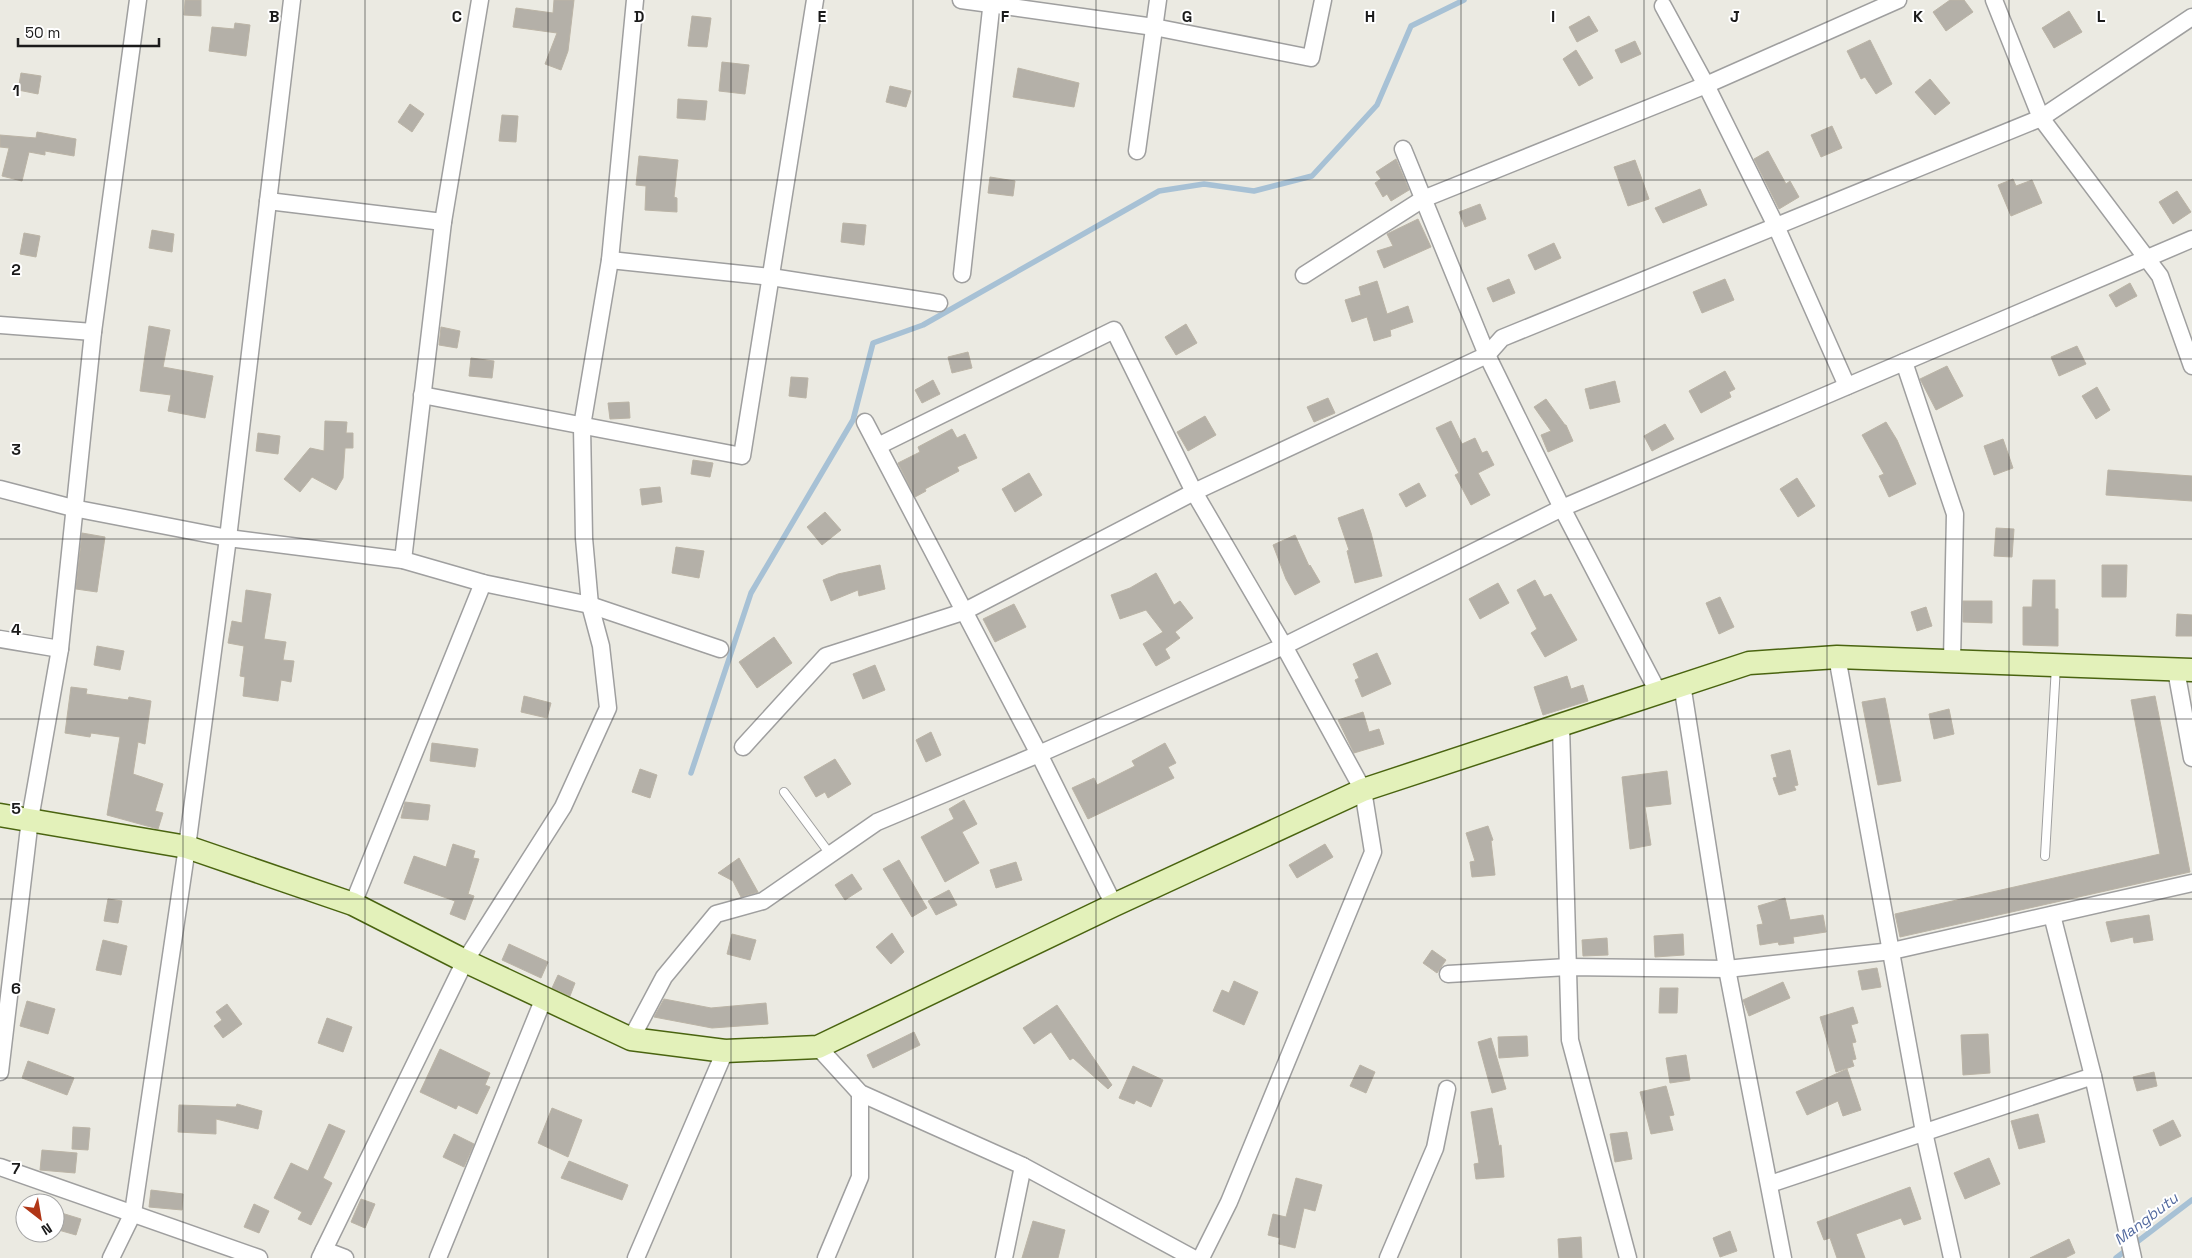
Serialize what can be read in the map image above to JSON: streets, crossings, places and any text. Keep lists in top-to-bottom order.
{
  "water": ["Mangbutu"],
  "scale_bar": "50 m",
  "north": "bottom right",
  "grid": {
    "columns": [
      "B",
      "C",
      "D",
      "E",
      "F",
      "G",
      "H",
      "I",
      "J",
      "K",
      "L"
    ],
    "rows": [
      "1",
      "2",
      "3",
      "4",
      "5",
      "6",
      "7"
    ]
  }
}
